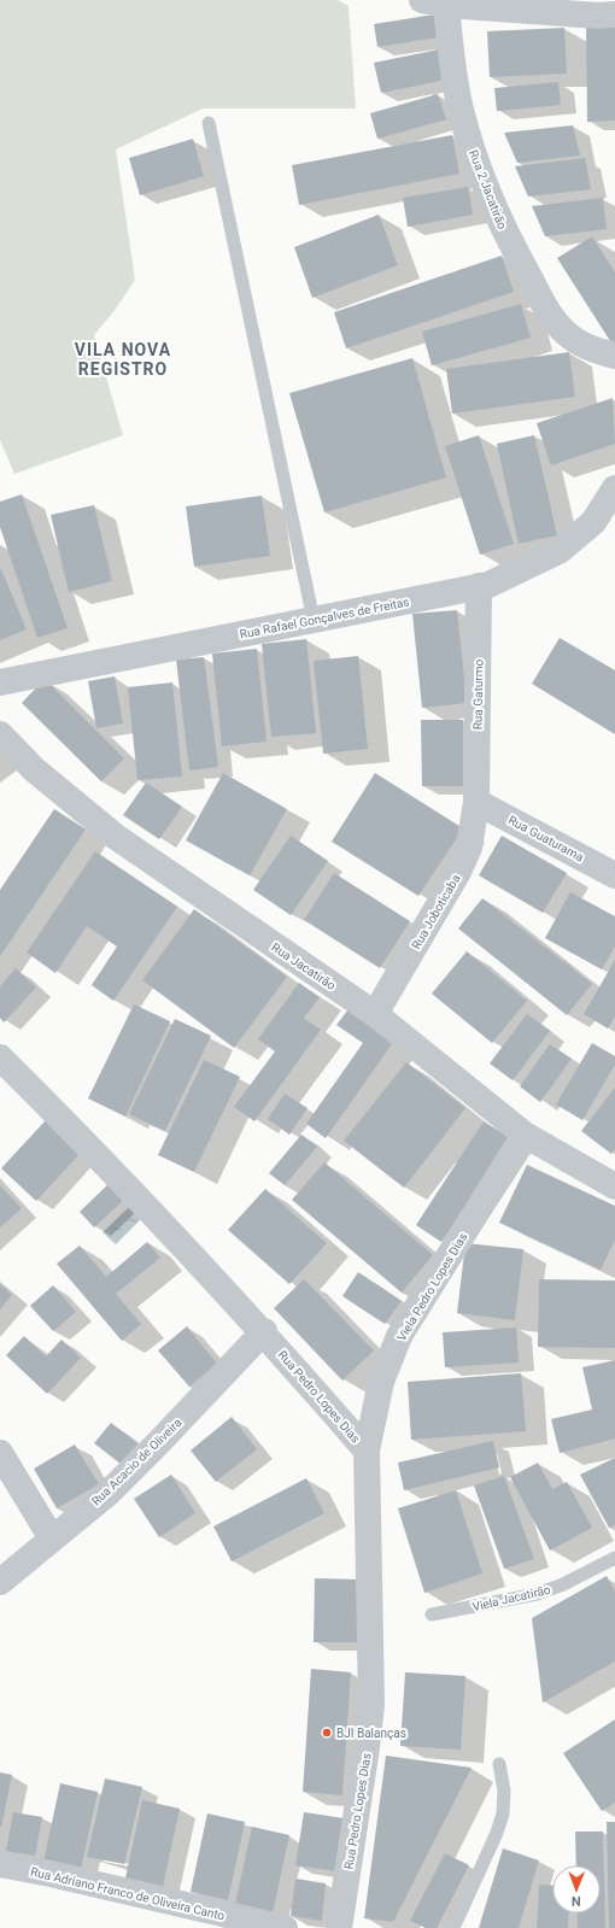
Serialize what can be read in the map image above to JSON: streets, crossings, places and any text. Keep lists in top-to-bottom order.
{
  "streets": {
    "street": [
      "Rua 2 Jacatirão",
      "Rua Rafael Gonçalves de Freitas",
      "Rua Gaturmo",
      "Rua Guaturama",
      "Rua Joboticaba",
      "Rua Jacatirão",
      "Viela Pedro Lopes Dias",
      "Rua Pedro Lopes Dias",
      "Rua Acacio de Oliveira",
      "Rua Adriano Franco de Oliveira Canto"
    ],
    "lane": ["Viela Jacatirão"]
  },
  "crossings": [
    ["Rua Rafael Gonçalves de Freitas", "Rua Gaturmo"],
    ["Rua Gaturmo", "Rua Guaturama"],
    ["Rua Gaturmo", "Rua Joboticaba"],
    ["Rua Guaturama", "Rua Joboticaba"],
    ["Rua Joboticaba", "Rua Jacatirão"],
    ["Rua Jacatirão", "Viela Pedro Lopes Dias"],
    ["Viela Pedro Lopes Dias", "Rua Pedro Lopes Dias"],
    ["Rua Pedro Lopes Dias", "Rua Acacio de Oliveira"]
  ],
  "districts": ["VILA NOVA REGISTRO"],
  "places": ["BJI Balanças"],
  "north": "bottom"
}
